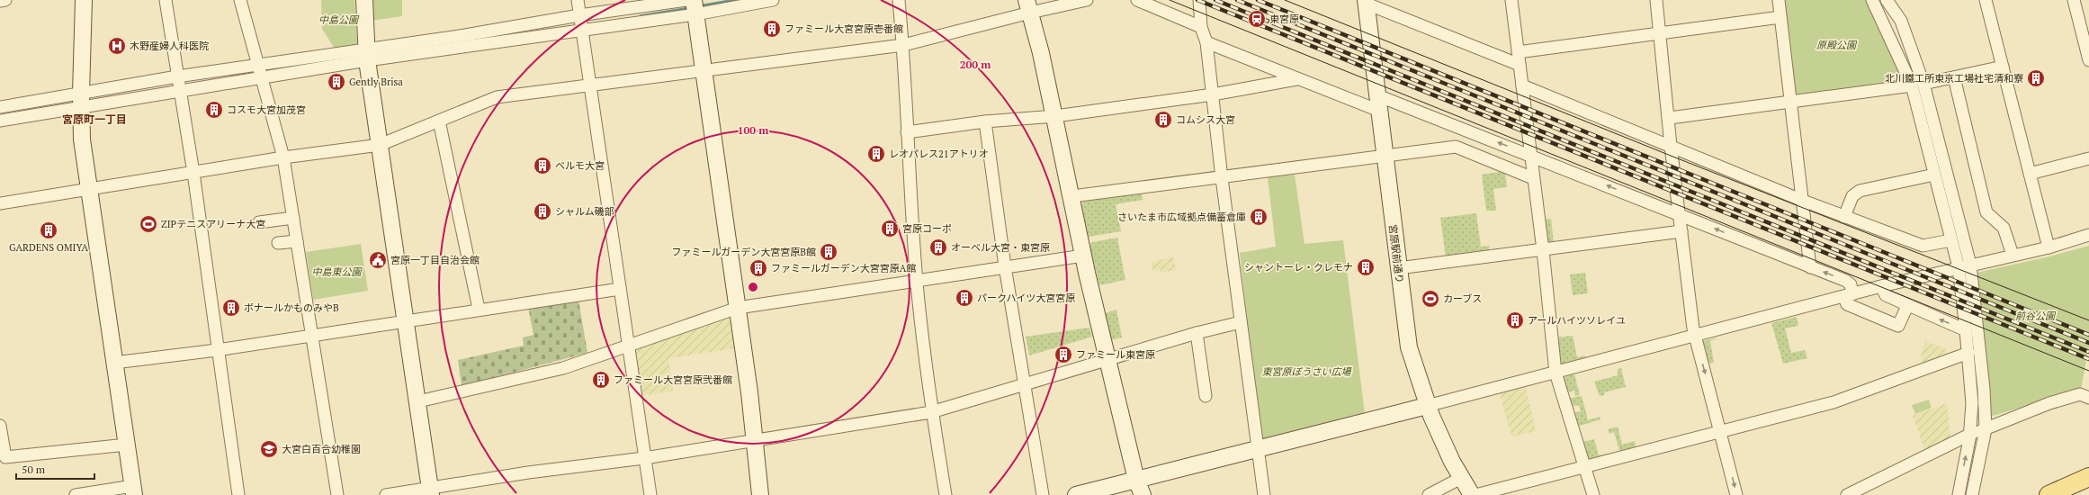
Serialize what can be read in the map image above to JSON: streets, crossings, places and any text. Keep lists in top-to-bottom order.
{
  "streets": {
    "street": ["宮原駅前通り"]
  },
  "districts": ["宮原町一丁目"],
  "parks": [
    "中島公園",
    "原殿公園",
    "中島東公園",
    "前谷公園",
    "東宮原ぼうさい広場"
  ],
  "places": {
    "station": ["東宮原"],
    "building": [
      "ファミール大宮宮原壱番館",
      "北川鐵工所東京工場社宅清和寮",
      "Gently Brisa",
      "コスモ大宮加茂宮",
      "コムシス大宮",
      "レオパレス21アトリオ",
      "ベルモ大宮",
      "シャルム磯部",
      "さいたま市広域拠点備蓄倉庫",
      "宮原コーポ",
      "GARDENS OMIYA",
      "オーベル大宮・東宮原",
      "ファミールガーデン大宮宮原B館",
      "シャントーレ・クレモナ",
      "ファミールガーデン大宮宮原A館",
      "パークハイツ大宮宮原",
      "ボナールかものみやB",
      "アールハイツソレイユ",
      "ファミール東宮原",
      "ファミール大宮宮原弐番館"
    ],
    "hospital": ["木野産婦人科医院"],
    "sports": ["ZIPテニスアリーナ大宮", "カーブス"],
    "public building": ["宮原一丁目自治会館"],
    "school or university": ["大宮白百合幼稚園"]
  },
  "scale_bar": "50 m",
  "rings": ["200 m", "100 m"]
}
